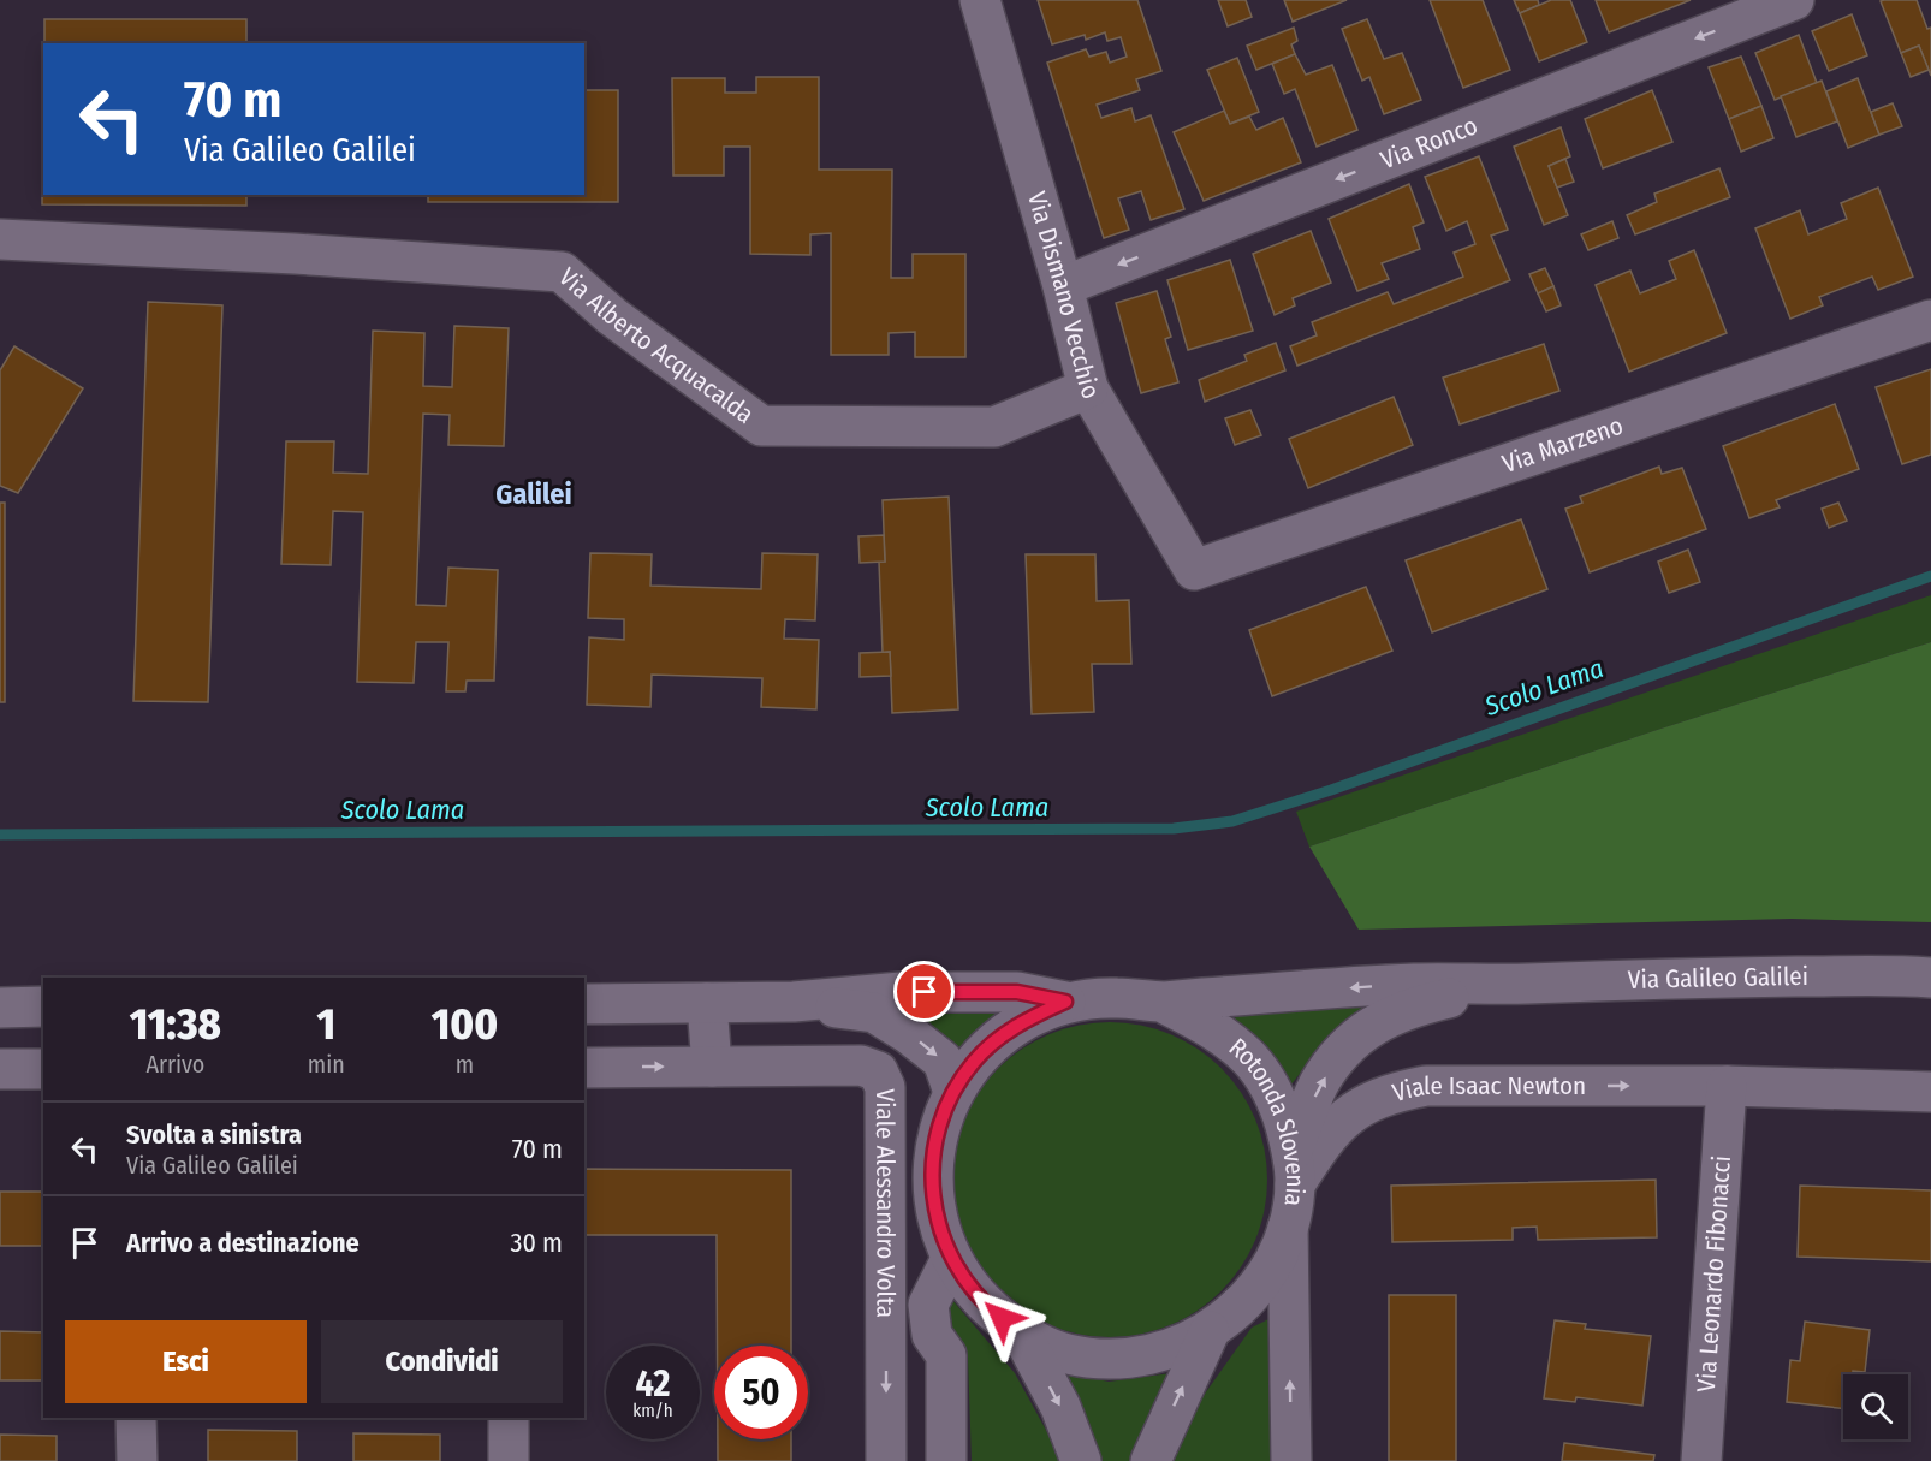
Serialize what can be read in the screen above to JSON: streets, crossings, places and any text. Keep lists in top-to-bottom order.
{
  "streets": {
    "street": [
      "Via Ronco",
      "Via Dismano Vecchio",
      "Via Alberto Acquacalda",
      "Via Marzeno",
      "Via Galileo Galilei",
      "Viale Isaac Newton",
      "Rotonda Slovenia",
      "Viale Alessandro Volta",
      "Via Leonardo Fibonacci"
    ]
  },
  "crossings": [
    ["Via Ronco", "Via Dismano Vecchio"],
    ["Via Dismano Vecchio", "Via Alberto Acquacalda"],
    ["Via Dismano Vecchio", "Via Marzeno"],
    ["Via Galileo Galilei", "Viale Isaac Newton"],
    ["Via Galileo Galilei", "Rotonda Slovenia"],
    ["Viale Isaac Newton", "Rotonda Slovenia"],
    ["Viale Isaac Newton", "Via Leonardo Fibonacci"],
    ["Rotonda Slovenia", "Viale Alessandro Volta"]
  ],
  "one_way": ["Via Ronco", "Viale Isaac Newton"],
  "districts": ["Galilei"],
  "water": ["Scolo Lama"],
  "page": {
    "turn": ["70 m", "Via Galileo Galilei"],
    "eta": [
      "11:38",
      "Arrivo",
      "1",
      "min",
      "100",
      "m"
    ],
    "list": [
      {
        "name": "Svolta a sinistra",
        "note": "Via Galileo Galilei",
        "value": "70 m"
      },
      {
        "name": "Arrivo a destinazione",
        "value": "30 m"
      }
    ],
    "buttons": ["Esci", "Condividi"],
    "speed": "42 km/h",
    "limit": "50"
  }
}
